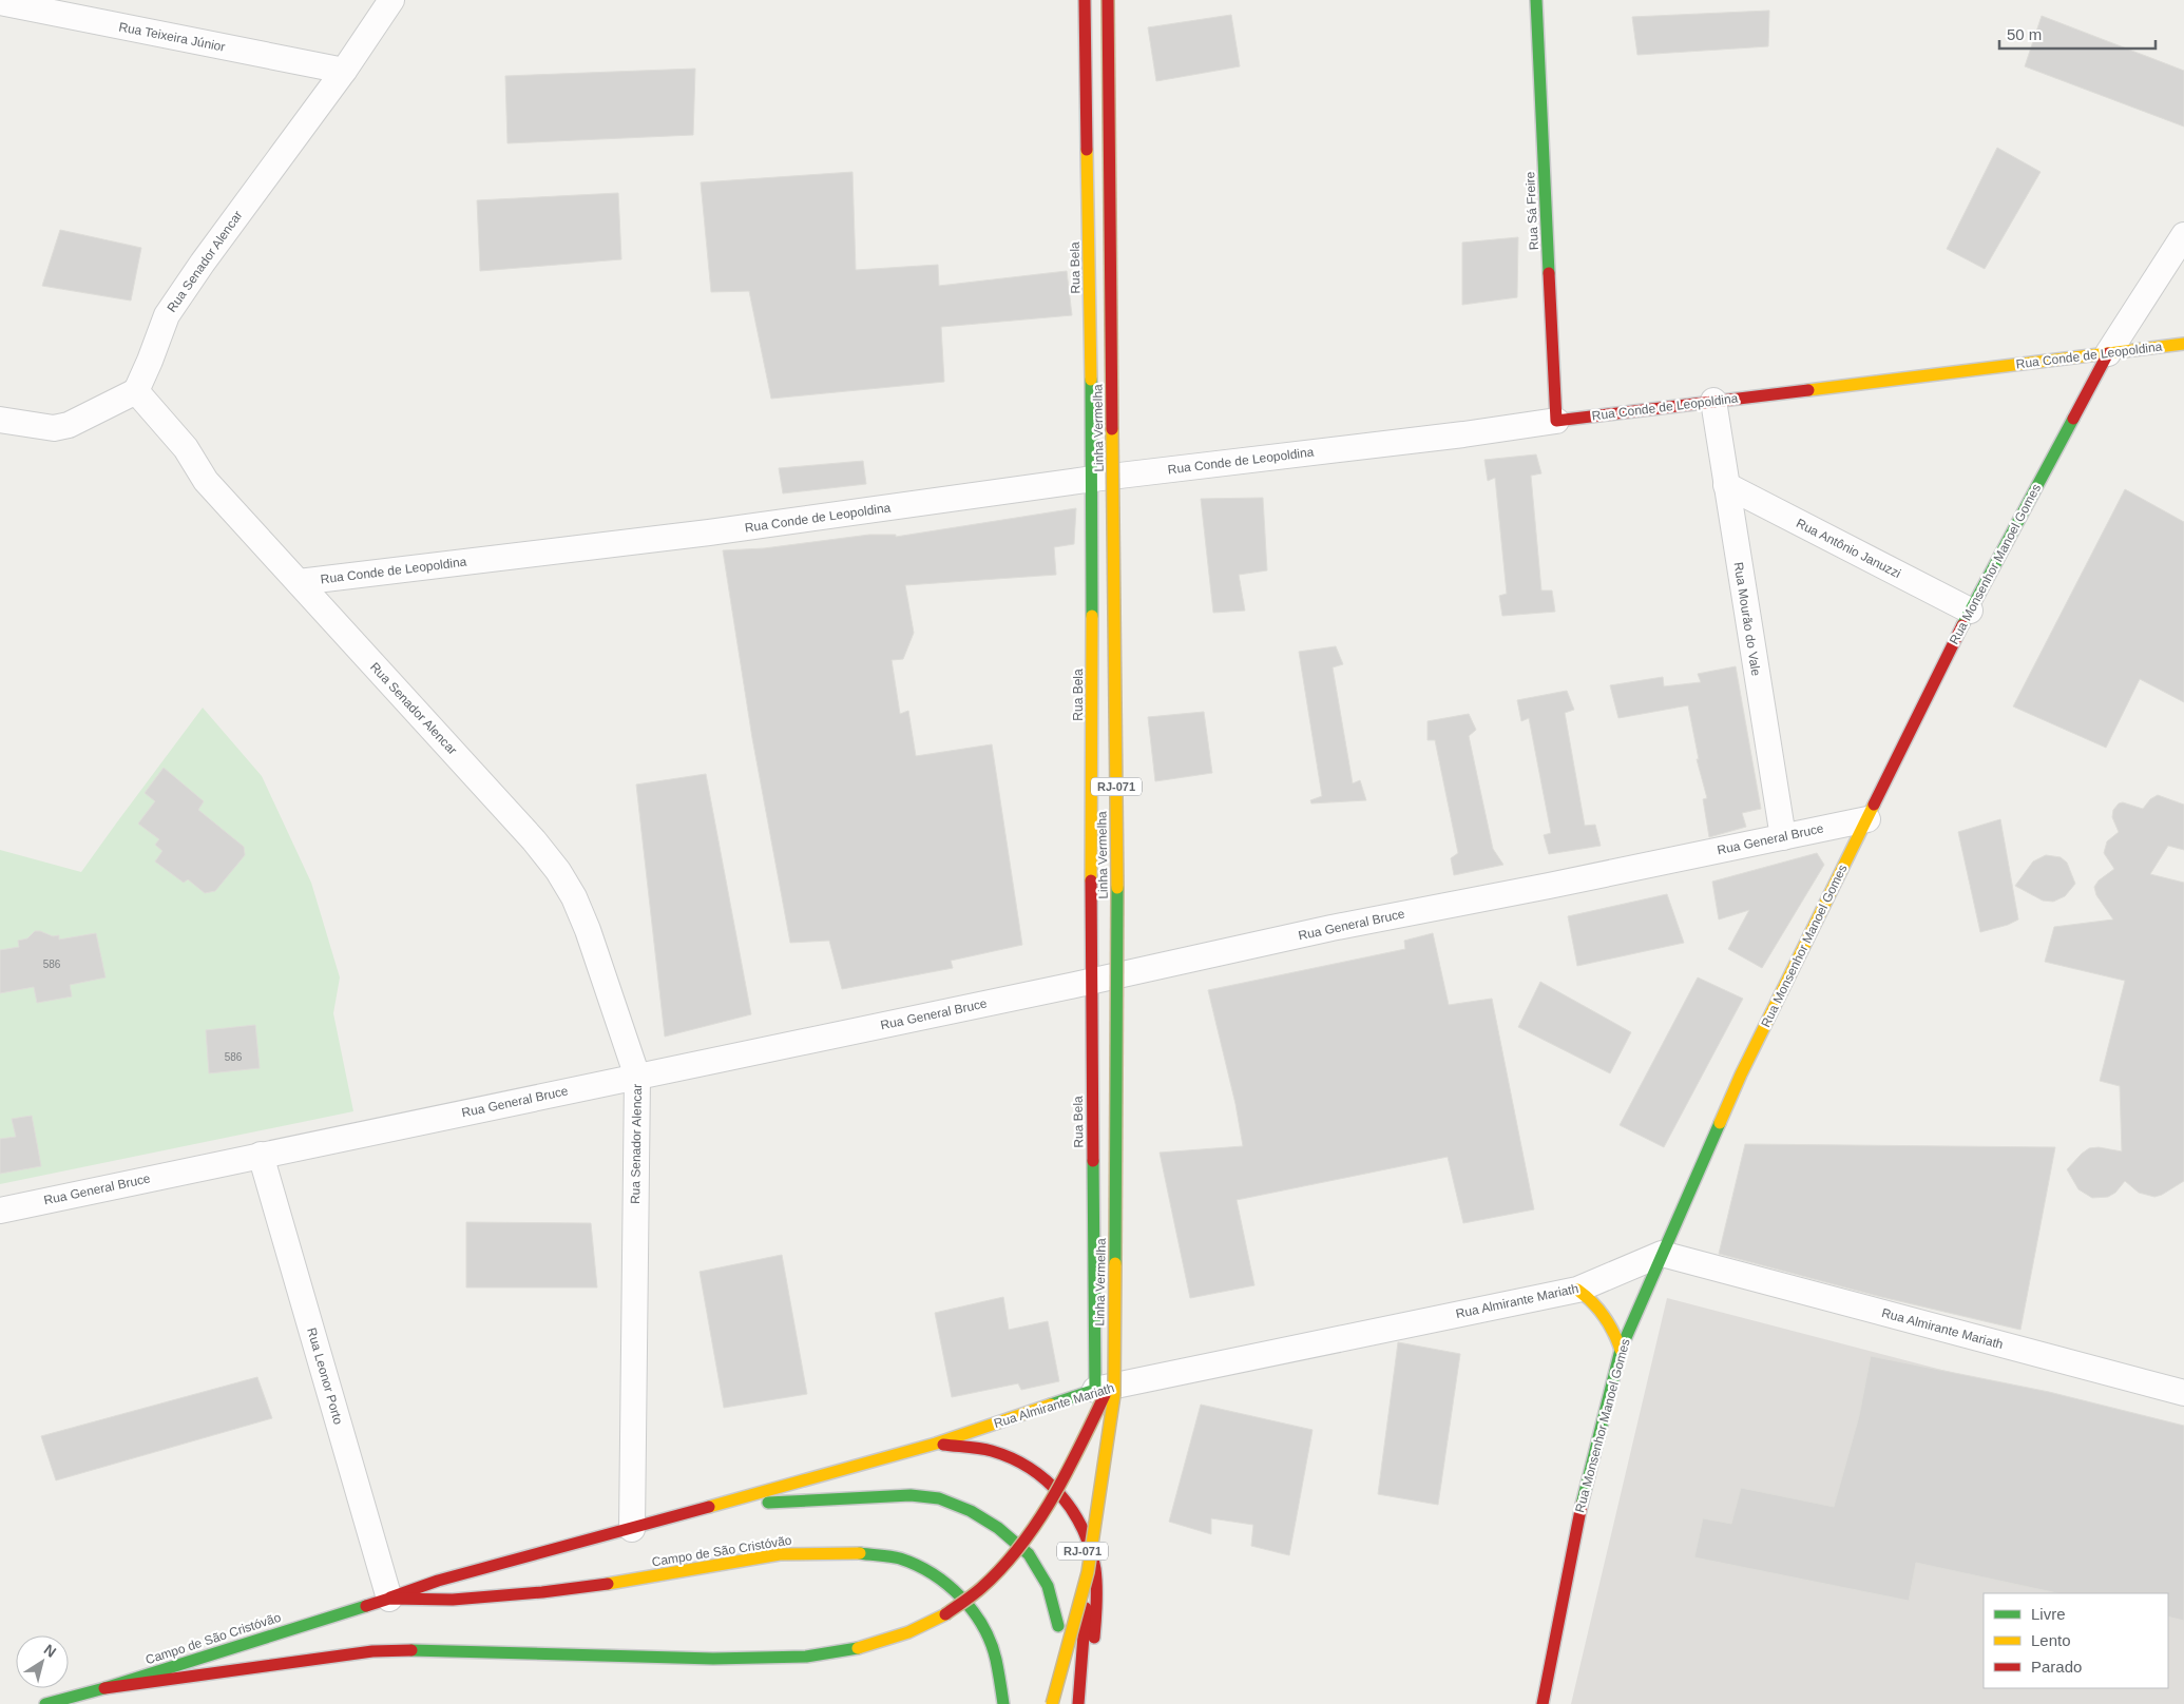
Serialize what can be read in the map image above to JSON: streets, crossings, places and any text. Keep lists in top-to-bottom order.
{
  "streets": {
    "main road": [
      "Rua Sá Freire",
      "Rua Bela",
      "Rua Conde de Leopoldina",
      "Linha Vermelha",
      "Rua Monsenhor Manoel Gomes",
      "RJ-071",
      "Rua Almirante Mariath",
      "Campo de São Cristóvão"
    ],
    "street": [
      "Rua Teixeira Júnior",
      "Rua Senador Alencar",
      "Rua Antônio Januzzi",
      "Rua Mourão do Vale",
      "Rua General Bruce",
      "Rua Leonor Porto"
    ]
  },
  "crossings": [
    ["Rua Teixeira Júnior", "Rua Senador Alencar"],
    ["Rua Sá Freire", "Rua Conde de Leopoldina"],
    ["Rua Senador Alencar", "Rua Conde de Leopoldina"],
    ["Rua Senador Alencar", "Rua General Bruce"],
    ["Rua Senador Alencar", "Campo de São Cristóvão"],
    ["Rua Bela", "Rua Conde de Leopoldina"],
    ["Rua Bela", "Linha Vermelha"],
    ["Rua Bela", "Rua General Bruce"],
    ["Rua Bela", "Rua Almirante Mariath"],
    ["Rua Conde de Leopoldina", "Rua Monsenhor Manoel Gomes"],
    ["Rua Conde de Leopoldina", "Rua Mourão do Vale"],
    ["Linha Vermelha", "Rua Almirante Mariath"],
    ["Linha Vermelha", "Campo de São Cristóvão"],
    ["Rua Antônio Januzzi", "Rua Monsenhor Manoel Gomes"],
    ["Rua Antônio Januzzi", "Rua Mourão do Vale"],
    ["Rua Monsenhor Manoel Gomes", "Rua General Bruce"],
    ["Rua Monsenhor Manoel Gomes", "Rua Almirante Mariath"],
    ["Rua Mourão do Vale", "Rua General Bruce"],
    ["Rua General Bruce", "Rua Leonor Porto"],
    ["Rua Almirante Mariath", "Campo de São Cristóvão"],
    ["Rua Leonor Porto", "Campo de São Cristóvão"]
  ],
  "house_numbers": ["586", "586"],
  "legend": ["Livre", "Lento", "Parado"],
  "scale_bar": "50 m",
  "north": "top right"
}
